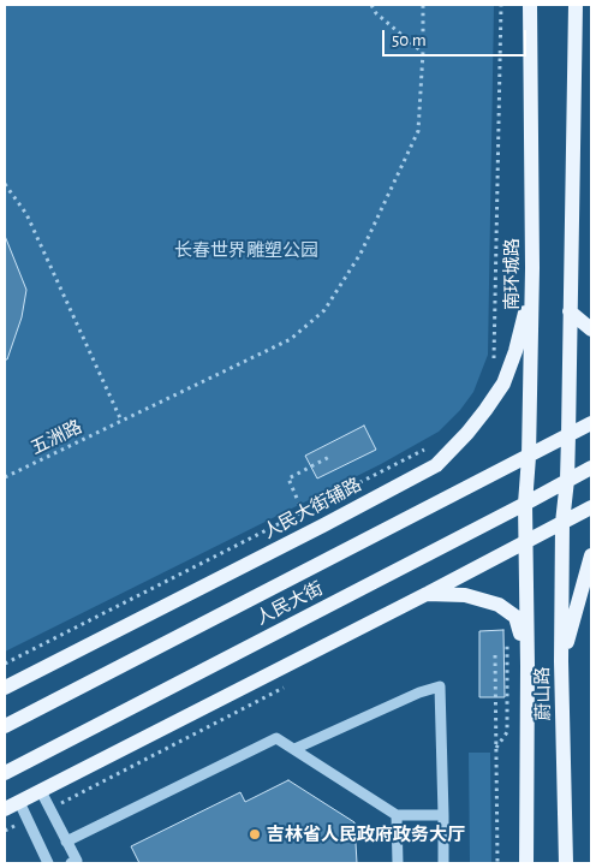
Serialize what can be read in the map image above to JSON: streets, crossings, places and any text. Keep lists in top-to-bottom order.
{
  "streets": {
    "main road": [
      "南环城路",
      "人民大街辅路",
      "人民大街",
      "蔚山路"
    ],
    "path": ["五洲路"]
  },
  "crossings": [
    ["南环城路", "人民大街辅路"],
    ["南环城路", "人民大街"],
    ["南环城路", "蔚山路"]
  ],
  "parks": ["长春世界雕塑公园"],
  "places": ["吉林省人民政府政务大厅"],
  "scale_bar": "50 m"
}
